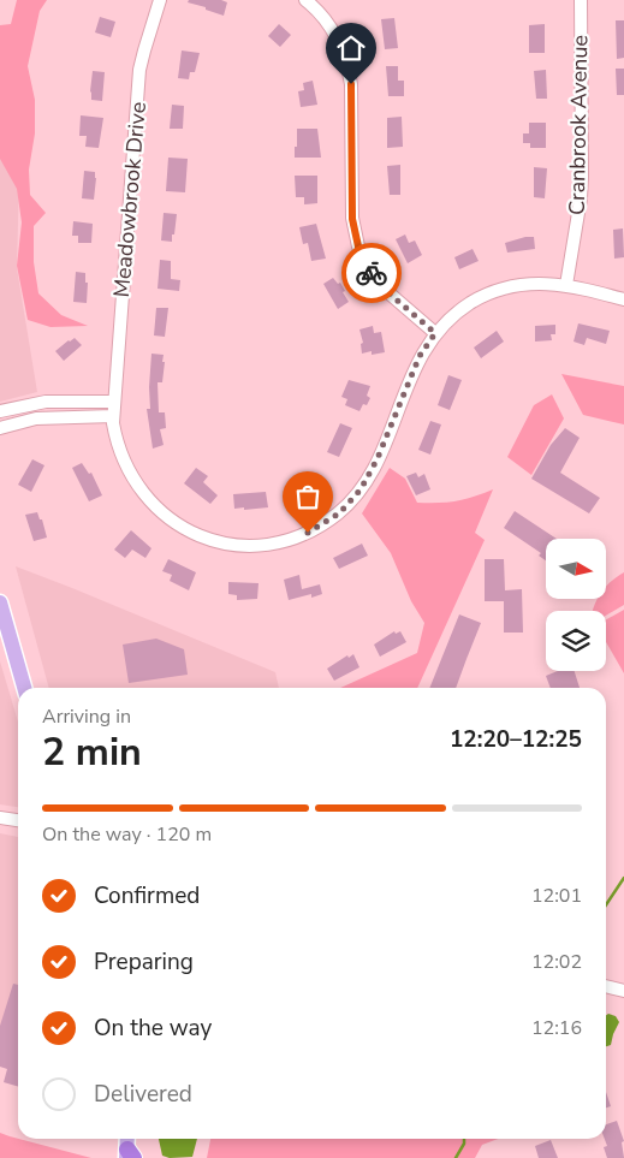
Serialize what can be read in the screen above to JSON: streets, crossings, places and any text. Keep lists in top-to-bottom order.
{
  "streets": {
    "street": ["Cranbrook Avenue", "Meadowbrook Drive"]
  },
  "crossings": [
    ["Cranbrook Avenue", "Meadowbrook Drive"]
  ],
  "north": "right",
  "page": {
    "heading": ["2 min", "Arriving in", "12:20–12:25"],
    "bar": "On the way · 120 m",
    "list": [
      ["Confirmed", "12:01"],
      ["Preparing", "12:02"],
      ["On the way", "12:16"],
      "Delivered"
    ]
  }
}
